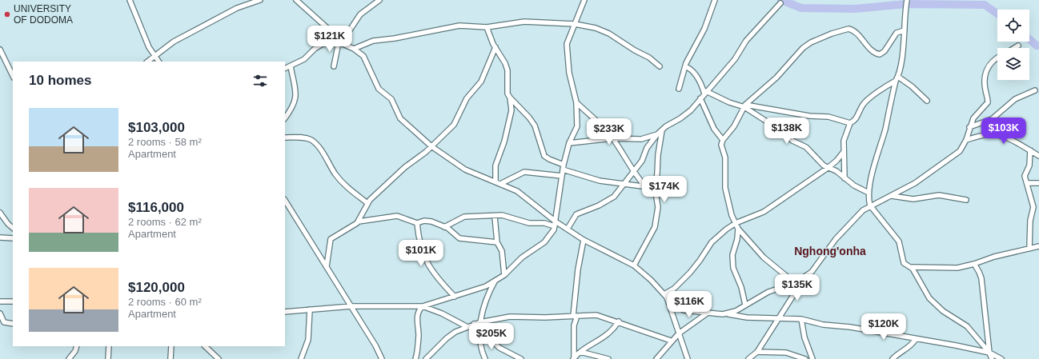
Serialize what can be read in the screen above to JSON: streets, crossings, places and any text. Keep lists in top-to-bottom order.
{
  "districts": ["Nghong'onha"],
  "places": ["UNIVERSITY OF DODOMA"],
  "page": {
    "price": [
      "$121K",
      "$138K",
      "$103K",
      "$233K",
      "$174K",
      "$101K",
      "$135K",
      "$116K",
      "$120K",
      "$205K"
    ],
    "heading": "10 homes",
    "list": [
      {
        "name": "$103,000",
        "note": "2 rooms · 58 m² · Apartment"
      },
      {
        "name": "$116,000",
        "note": "2 rooms · 62 m² · Apartment"
      },
      {
        "name": "$120,000",
        "note": "2 rooms · 60 m² · Apartment"
      }
    ]
  }
}
